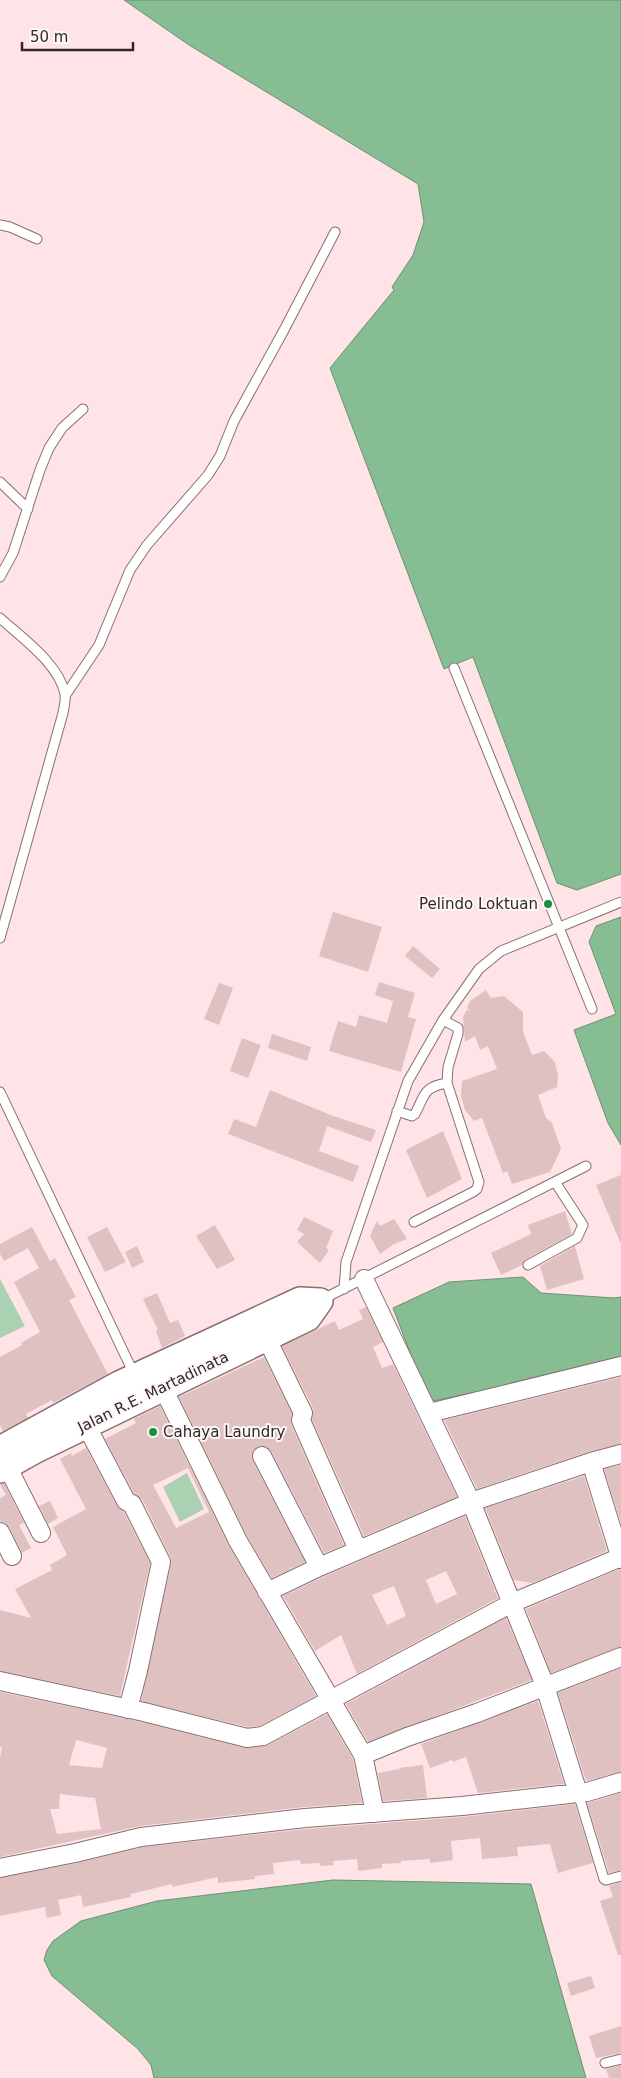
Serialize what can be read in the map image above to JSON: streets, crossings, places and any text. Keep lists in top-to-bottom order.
{
  "streets": {
    "street": ["Jalan R.E. Martadinata"]
  },
  "places": ["Pelindo Loktuan", "Cahaya Laundry"],
  "scale_bar": "50 m"
}
